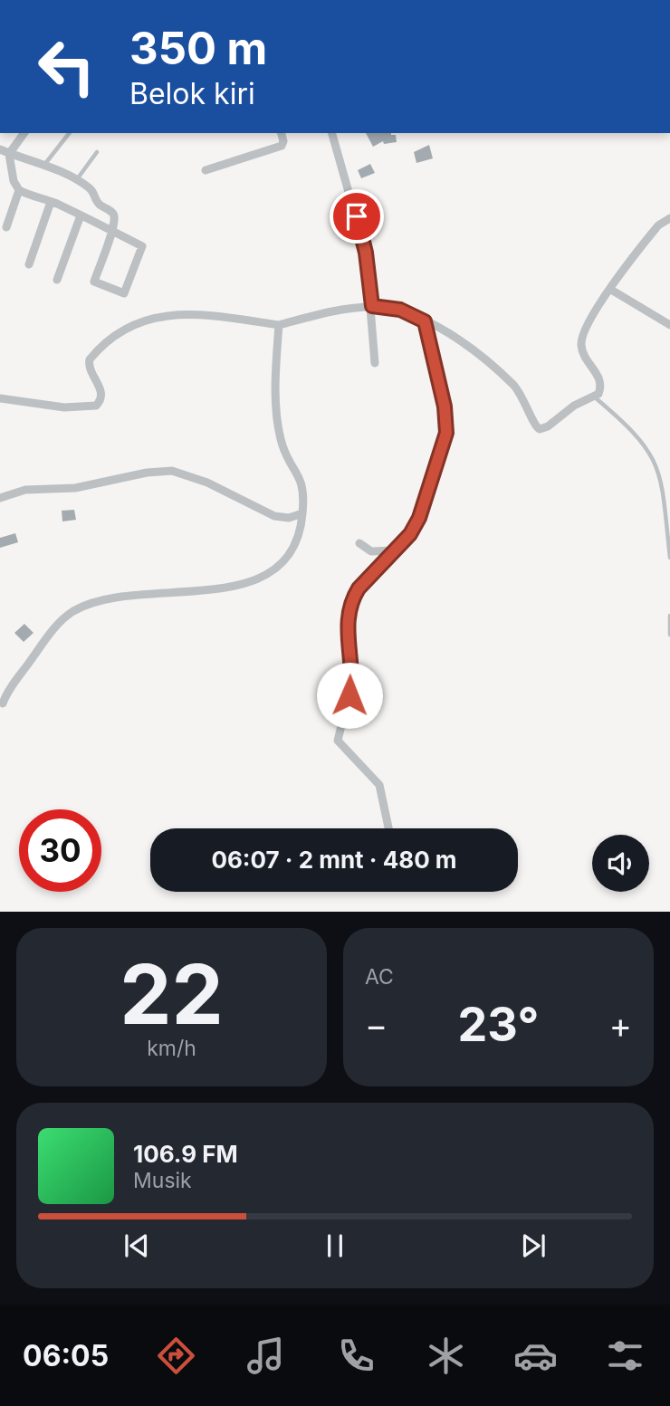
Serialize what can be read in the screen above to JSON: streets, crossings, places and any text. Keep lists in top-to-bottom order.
{
  "page": {
    "turn": ["350 m", "Belok kiri"],
    "limit": "30",
    "trip": "06:07 · 2 mnt · 480 m",
    "tile": [
      ["22", "km/h"],
      "AC"
    ],
    "heat": ["−", "23°", "+"],
    "song": ["106.9 FM", "Musik"],
    "tabs": "06:05"
  }
}
